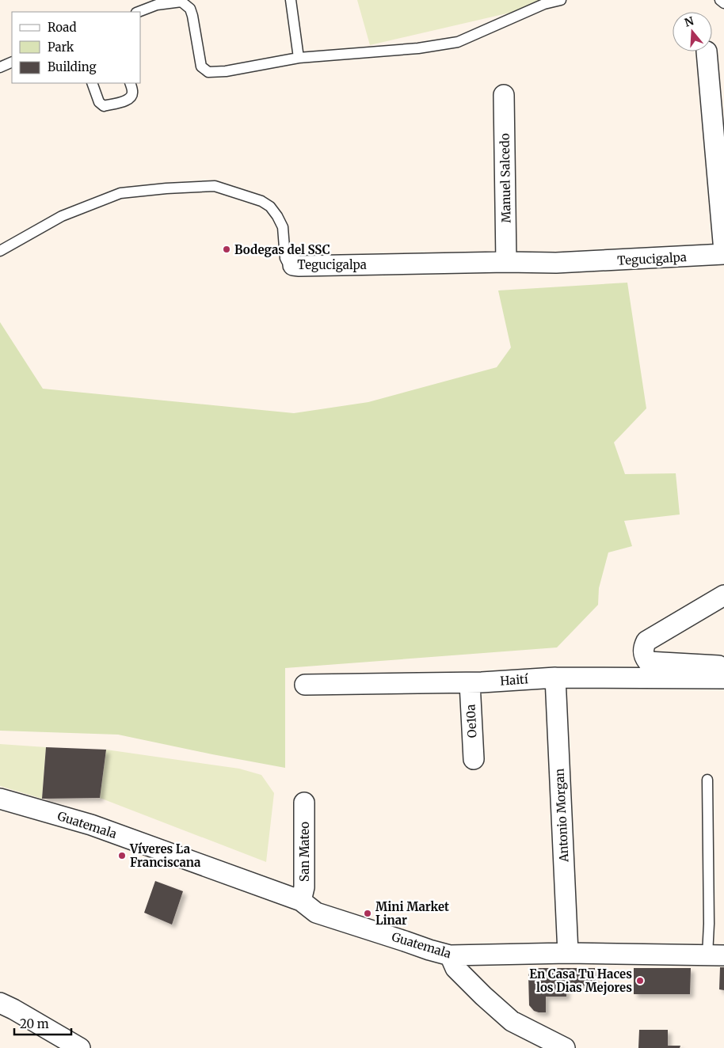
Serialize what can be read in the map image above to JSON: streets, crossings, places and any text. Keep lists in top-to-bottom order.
{
  "streets": {
    "street": [
      "Manuel Salcedo",
      "Tegucigalpa",
      "Haití",
      "Oe10a",
      "Antonio Morgan",
      "Guatemala",
      "San Mateo"
    ]
  },
  "crossings": [
    ["Manuel Salcedo", "Tegucigalpa"],
    ["Haití", "Oe10a"],
    ["Haití", "Antonio Morgan"],
    ["Antonio Morgan", "Guatemala"],
    ["Guatemala", "San Mateo"]
  ],
  "places": [
    "Bodegas del SSC",
    "Víveres La Franciscana",
    "Mini Market Linar",
    "En Casa Tu Haces los Dias Mejores"
  ],
  "legend": ["Road", "Park", "Building"],
  "scale_bar": "20 m",
  "north": "top"
}
